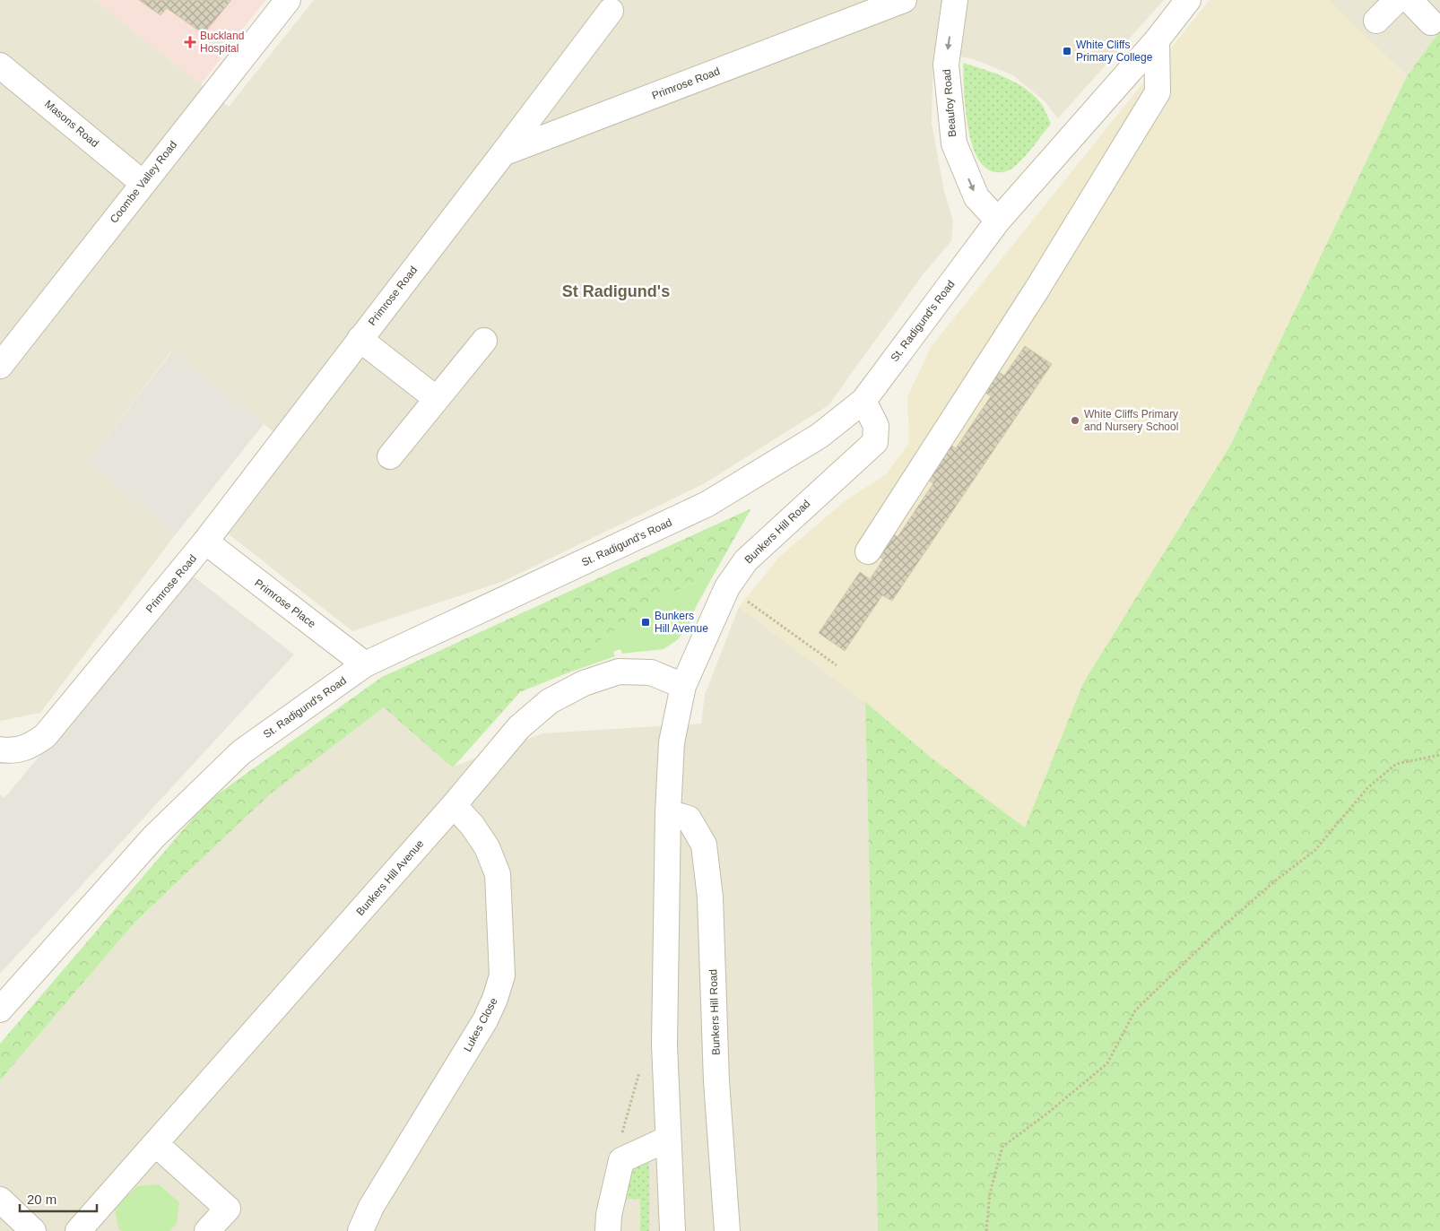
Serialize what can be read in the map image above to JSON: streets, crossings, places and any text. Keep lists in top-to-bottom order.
{
  "streets": {
    "street": [
      "Primrose Road",
      "Beaufoy Road",
      "Masons Road",
      "Coombe Valley Road",
      "St. Radigund's Road",
      "Bunkers Hill Road",
      "Primrose Place",
      "Bunkers Hill Avenue",
      "Lukes Close"
    ]
  },
  "crossings": [
    ["Primrose Road", "Primrose Place"],
    ["Beaufoy Road", "St. Radigund's Road"],
    ["Masons Road", "Coombe Valley Road"],
    ["St. Radigund's Road", "Bunkers Hill Road"],
    ["St. Radigund's Road", "Primrose Place"],
    ["Bunkers Hill Road", "Bunkers Hill Avenue"],
    ["Bunkers Hill Avenue", "Lukes Close"]
  ],
  "one_way": ["Beaufoy Road"],
  "districts": ["St Radigund's"],
  "places": {
    "health": ["Buckland Hospital"],
    "transit": ["White Cliffs Primary College", "Bunkers Hill Avenue"],
    "other": ["White Cliffs Primary and Nursery School"]
  },
  "scale_bar": "20 m"
}
